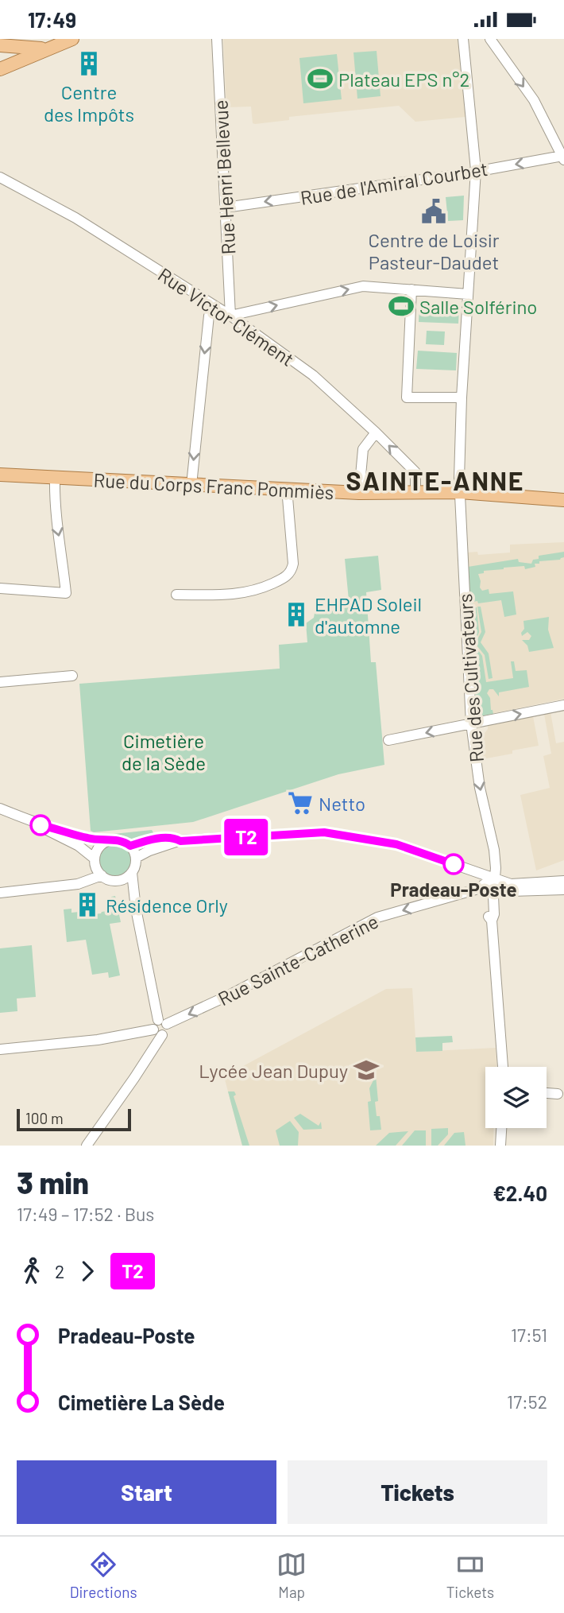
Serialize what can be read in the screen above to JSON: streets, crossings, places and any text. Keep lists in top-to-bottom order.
{
  "streets": {
    "main road": ["Rue du Corps Franc Pommiès"],
    "street": [
      "Rue Henri Bellevue",
      "Rue de l'Amiral Courbet",
      "Rue Victor Clément",
      "Rue des Cultivateurs",
      "Rue Sainte-Catherine"
    ]
  },
  "crossings": [
    ["Rue Henri Bellevue", "Rue de l'Amiral Courbet"],
    ["Rue Henri Bellevue", "Rue Victor Clément"],
    ["Rue de l'Amiral Courbet", "Rue des Cultivateurs"],
    ["Rue Victor Clément", "Rue du Corps Franc Pommiès"],
    ["Rue du Corps Franc Pommiès", "Rue des Cultivateurs"],
    ["Rue des Cultivateurs", "Rue Sainte-Catherine"]
  ],
  "one_way": ["Rue de l'Amiral Courbet", "Rue Sainte-Catherine"],
  "districts": ["SAINTE-ANNE"],
  "parks": ["Cimetière de la Sède"],
  "places": {
    "building": ["Centre des Impôts", "EHPAD Soleil d'automne", "Résidence Orly"],
    "sports": ["Plateau EPS n°2", "Salle Solférino"],
    "public building": ["Centre de Loisir Pasteur-Daudet"],
    "supermarket": ["Netto"],
    "other": ["Pradeau-Poste"],
    "school or university": ["Lycée Jean Dupuy"]
  },
  "lines": ["bus line T2"],
  "scale_bar": "100 m",
  "page": {
    "status": "17:49",
    "on_map": "T2",
    "scale": "100 m",
    "heading": ["3 min", "17:49 – 17:52 · Bus", "€2.40"],
    "legs": ["2", "T2"],
    "list": [
      {
        "name": "Pradeau-Poste",
        "value": "17:51"
      },
      {
        "name": "Cimetière La Sède",
        "value": "17:52"
      }
    ],
    "buttons": ["Start", "Tickets"],
    "tabs": ["Directions", "Map", "Tickets"]
  }
}
